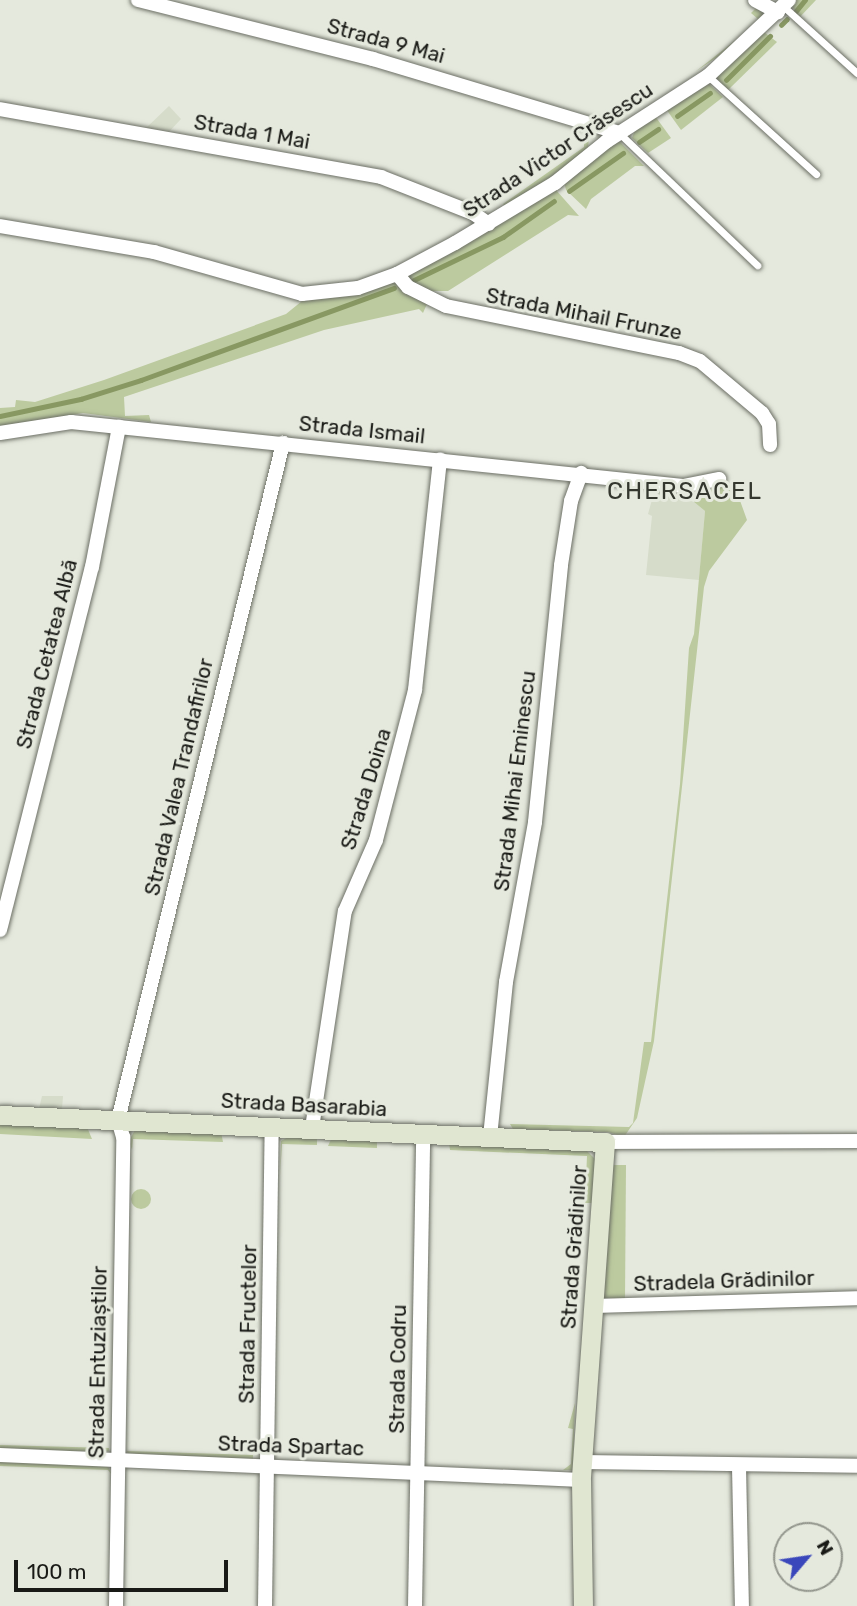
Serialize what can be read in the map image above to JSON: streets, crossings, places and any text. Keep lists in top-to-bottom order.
{
  "streets": {
    "street": [
      "Strada 9 Mai",
      "Strada 1 Mai",
      "Strada Victor Crăsescu",
      "Strada Mihail Frunze",
      "Strada Ismail",
      "Strada Cetatea Albă",
      "Strada Valea Trandafirilor",
      "Strada Mihai Eminescu",
      "Strada Doina",
      "Strada Basarabia",
      "Strada Grădinilor",
      "Stradela Grădinilor",
      "Strada Fructelor",
      "Strada Entuziaștilor",
      "Strada Codru",
      "Strada Spartac"
    ]
  },
  "crossings": [
    ["Strada 9 Mai", "Strada Victor Crăsescu"],
    ["Strada 1 Mai", "Strada Victor Crăsescu"],
    ["Strada Victor Crăsescu", "Strada Mihail Frunze"],
    ["Strada Ismail", "Strada Cetatea Albă"],
    ["Strada Ismail", "Strada Valea Trandafirilor"],
    ["Strada Ismail", "Strada Mihai Eminescu"],
    ["Strada Ismail", "Strada Doina"],
    ["Strada Valea Trandafirilor", "Strada Basarabia"],
    ["Strada Valea Trandafirilor", "Strada Entuziaștilor"],
    ["Strada Mihai Eminescu", "Strada Basarabia"],
    ["Strada Doina", "Strada Basarabia"],
    ["Strada Basarabia", "Strada Grădinilor"],
    ["Strada Basarabia", "Strada Fructelor"],
    ["Strada Basarabia", "Strada Entuziaștilor"],
    ["Strada Basarabia", "Strada Codru"],
    ["Strada Grădinilor", "Stradela Grădinilor"],
    ["Strada Grădinilor", "Strada Spartac"],
    ["Strada Fructelor", "Strada Spartac"],
    ["Strada Entuziaștilor", "Strada Spartac"],
    ["Strada Codru", "Strada Spartac"]
  ],
  "districts": ["CHERSACEL"],
  "scale_bar": "100 m",
  "north": "top right"
}
